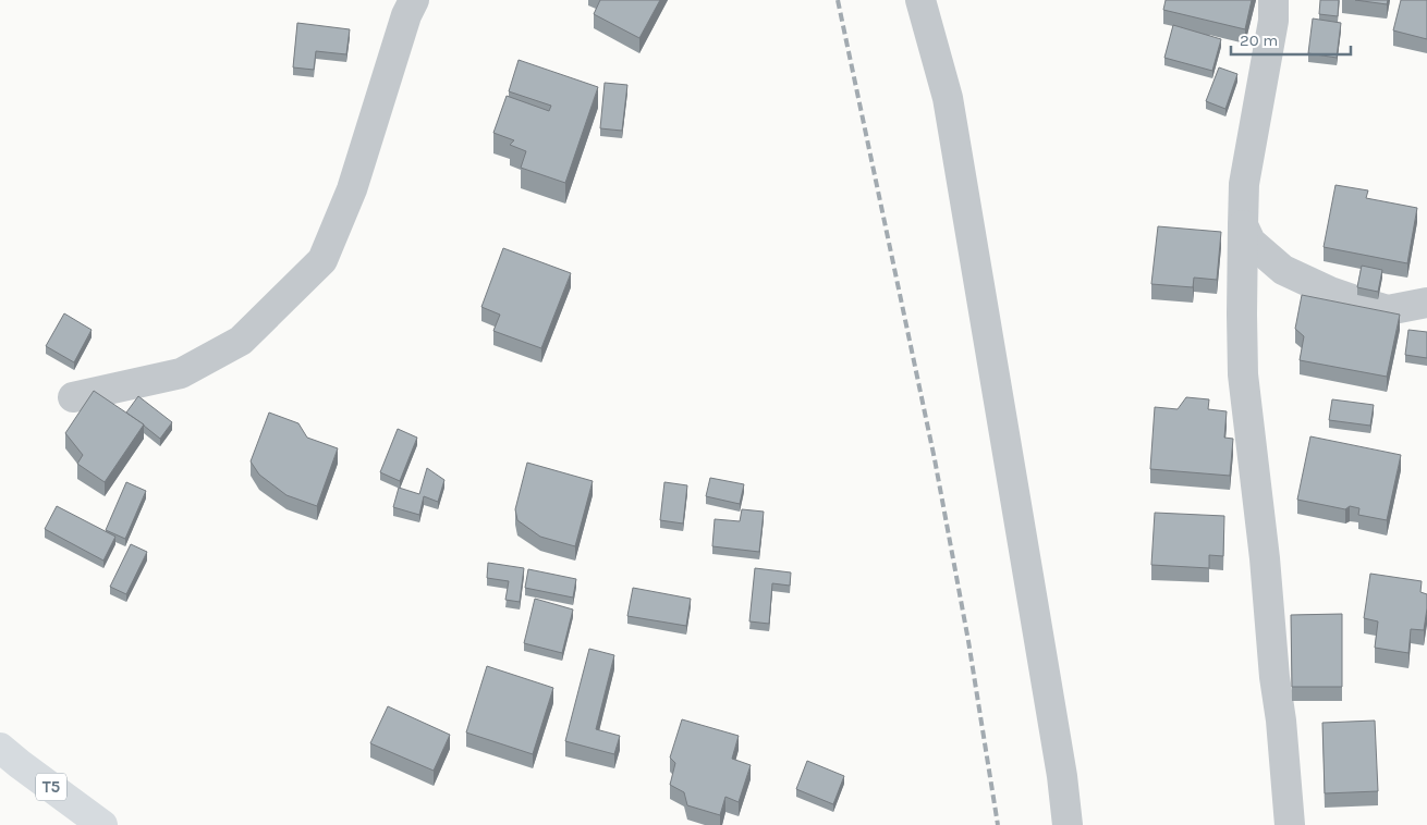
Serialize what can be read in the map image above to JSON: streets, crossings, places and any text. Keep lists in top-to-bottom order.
{
  "streets": {
    "highway": ["T5"]
  },
  "scale_bar": "20 m"
}
